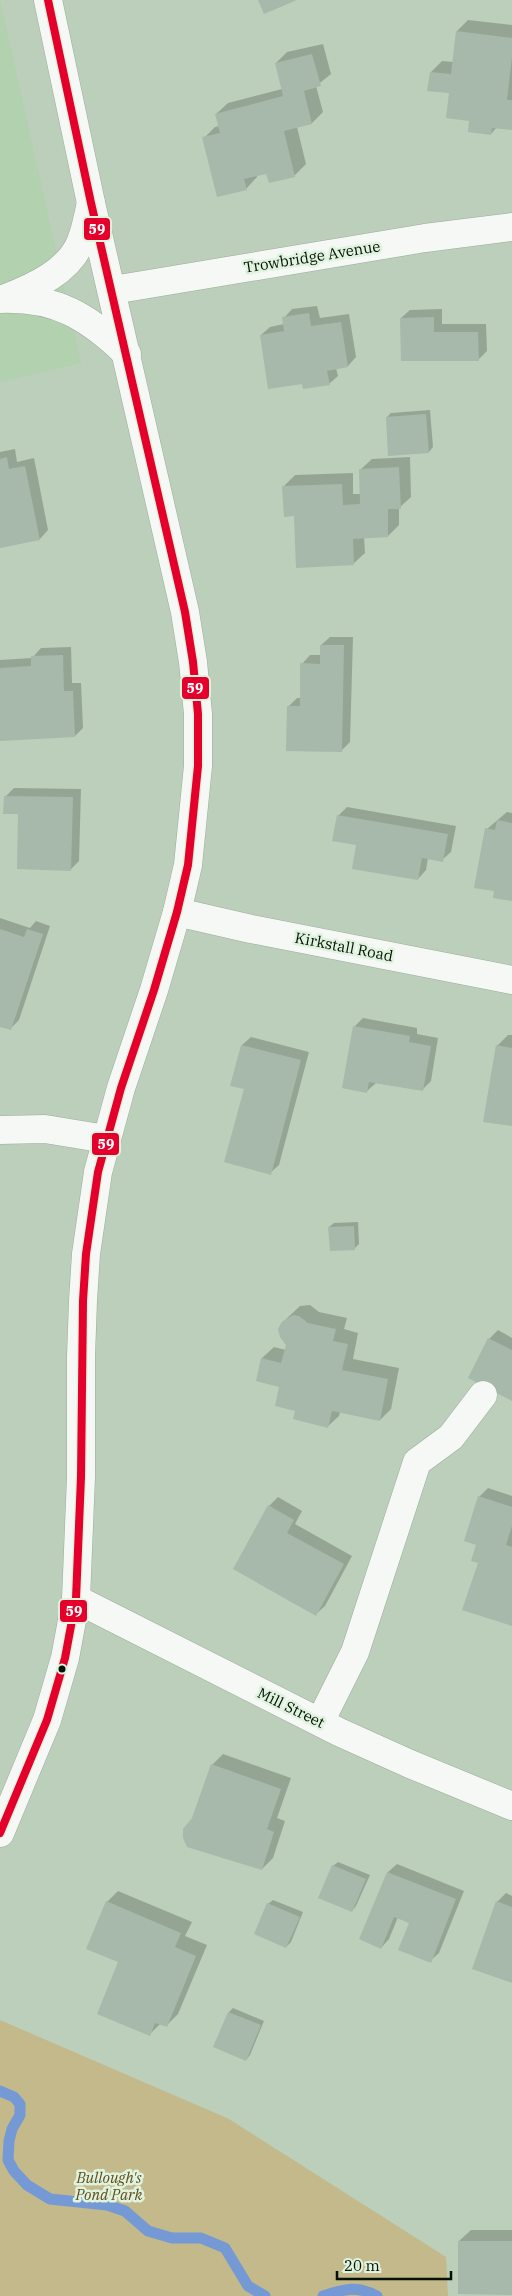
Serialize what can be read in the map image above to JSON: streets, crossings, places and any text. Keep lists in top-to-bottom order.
{
  "streets": {
    "main road": ["Trowbridge Avenue", "Kirkstall Road", "Mill Street"]
  },
  "parks": ["Bullough's Pond Park"],
  "lines": ["transit line 59"],
  "scale_bar": "20 m"
}
